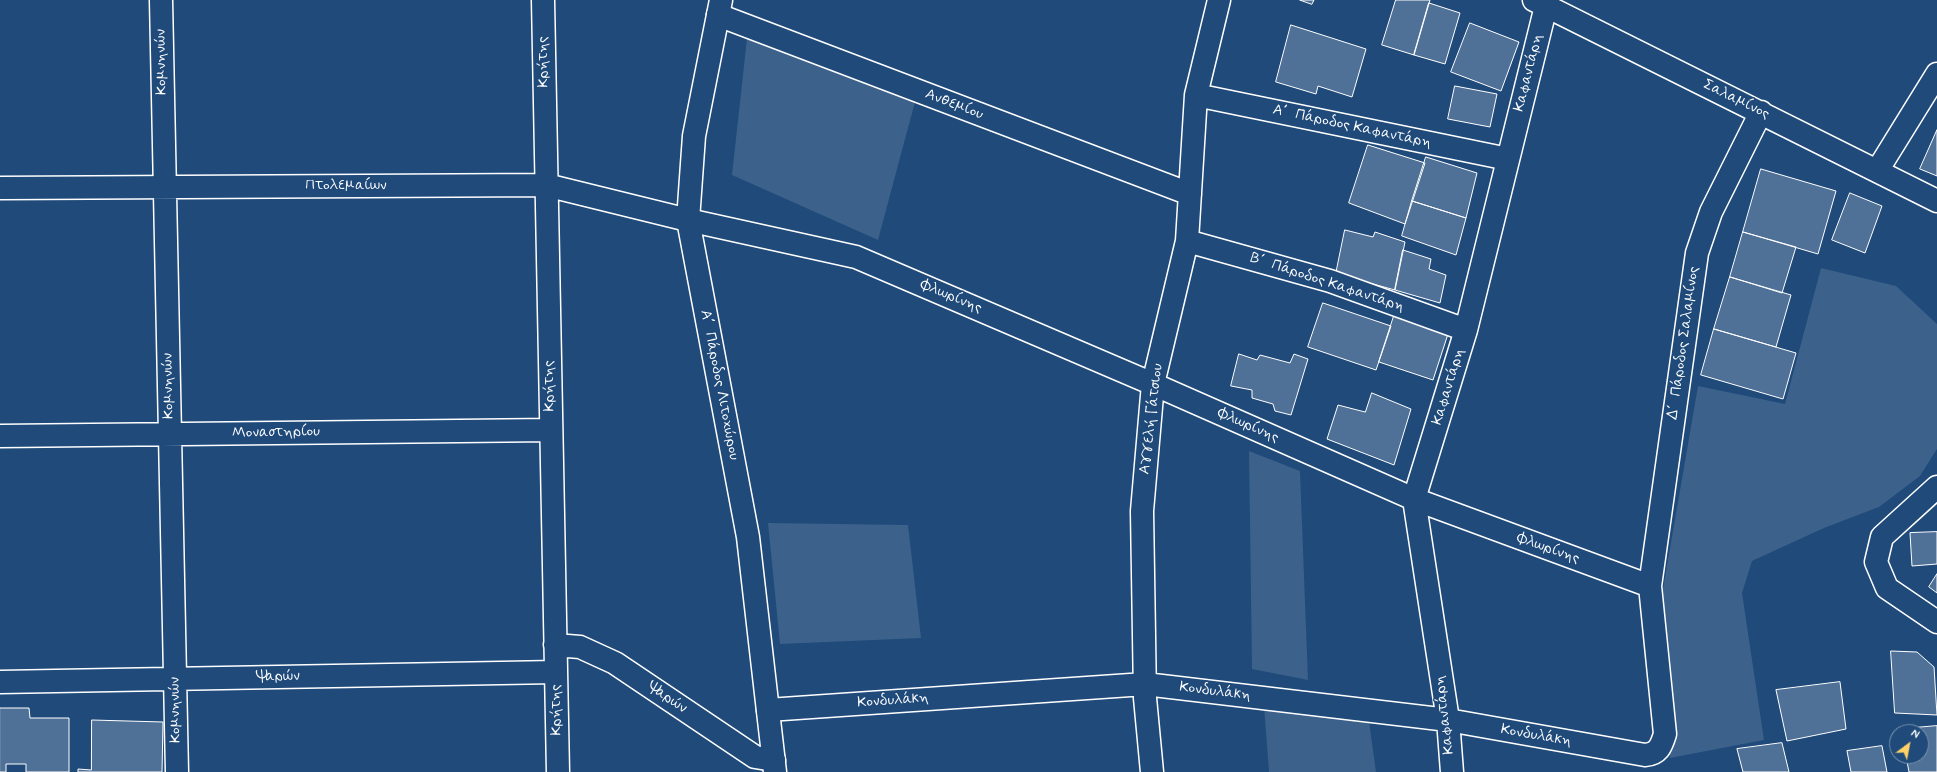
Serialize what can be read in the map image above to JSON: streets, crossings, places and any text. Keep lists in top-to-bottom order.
{
  "streets": {
    "street": [
      "Κομνηνών",
      "Κρήτης",
      "Καφαντάρη",
      "Σαλαμίνος",
      "Ανθεμίου",
      "Α΄ Πάροδος Καφαντάρη",
      "Πτολεμαίων",
      "Β΄ Πάροδος Καφαντάρη",
      "Φλωρίνης",
      "Δ΄ Πάροδος Σαλαμίνος",
      "Α΄ Πάροδος Λιτοχώρου",
      "Αγγελή Γάτσιου",
      "Μοναστηρίου",
      "Ψαρών",
      "Κονδυλάκη"
    ]
  },
  "crossings": [
    ["Κομνηνών", "Πτολεμαίων"],
    ["Κομνηνών", "Μοναστηρίου"],
    ["Κομνηνών", "Ψαρών"],
    ["Κρήτης", "Πτολεμαίων"],
    ["Κρήτης", "Μοναστηρίου"],
    ["Κρήτης", "Ψαρών"],
    ["Καφαντάρη", "Σαλαμίνος"],
    ["Καφαντάρη", "Α΄ Πάροδος Καφαντάρη"],
    ["Καφαντάρη", "Β΄ Πάροδος Καφαντάρη"],
    ["Καφαντάρη", "Φλωρίνης"],
    ["Καφαντάρη", "Κονδυλάκη"],
    ["Σαλαμίνος", "Δ΄ Πάροδος Σαλαμίνος"],
    ["Ανθεμίου", "Α΄ Πάροδος Λιτοχώρου"],
    ["Ανθεμίου", "Αγγελή Γάτσιου"],
    ["Α΄ Πάροδος Καφαντάρη", "Αγγελή Γάτσιου"],
    ["Πτολεμαίων", "Φλωρίνης"],
    ["Πτολεμαίων", "Α΄ Πάροδος Λιτοχώρου"],
    ["Β΄ Πάροδος Καφαντάρη", "Αγγελή Γάτσιου"],
    ["Φλωρίνης", "Δ΄ Πάροδος Σαλαμίνος"],
    ["Φλωρίνης", "Α΄ Πάροδος Λιτοχώρου"],
    ["Φλωρίνης", "Αγγελή Γάτσιου"],
    ["Φλωρίνης", "Κονδυλάκη"],
    ["Δ΄ Πάροδος Σαλαμίνος", "Κονδυλάκη"],
    ["Α΄ Πάροδος Λιτοχώρου", "Ψαρών"],
    ["Α΄ Πάροδος Λιτοχώρου", "Κονδυλάκη"],
    ["Αγγελή Γάτσιου", "Κονδυλάκη"]
  ],
  "north": "top right"
}
